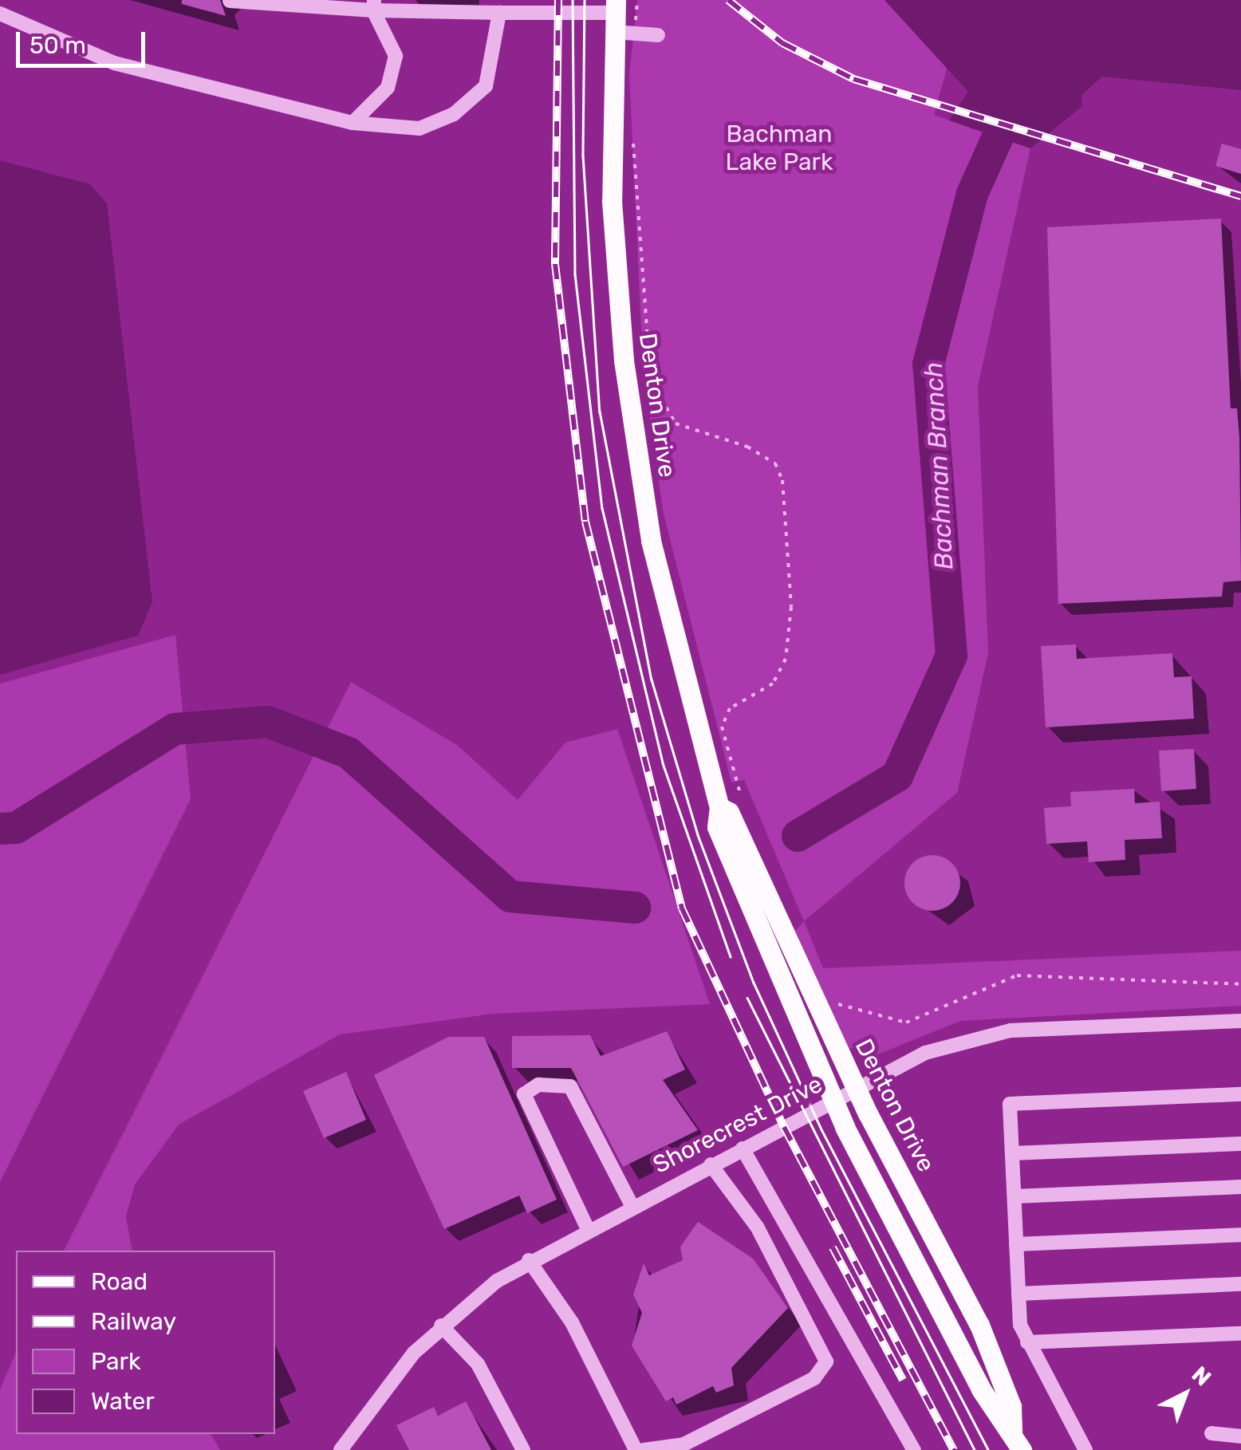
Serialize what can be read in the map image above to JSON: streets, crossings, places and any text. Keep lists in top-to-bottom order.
{
  "streets": {
    "main road": ["Denton Drive"],
    "street": ["Shorecrest Drive"]
  },
  "crossings": [
    ["Denton Drive", "Shorecrest Drive"]
  ],
  "water": ["Bachman Branch"],
  "parks": ["Bachman Lake Park"],
  "legend": [
    "Road",
    "Railway",
    "Park",
    "Water"
  ],
  "scale_bar": "50 m",
  "north": "top right"
}
